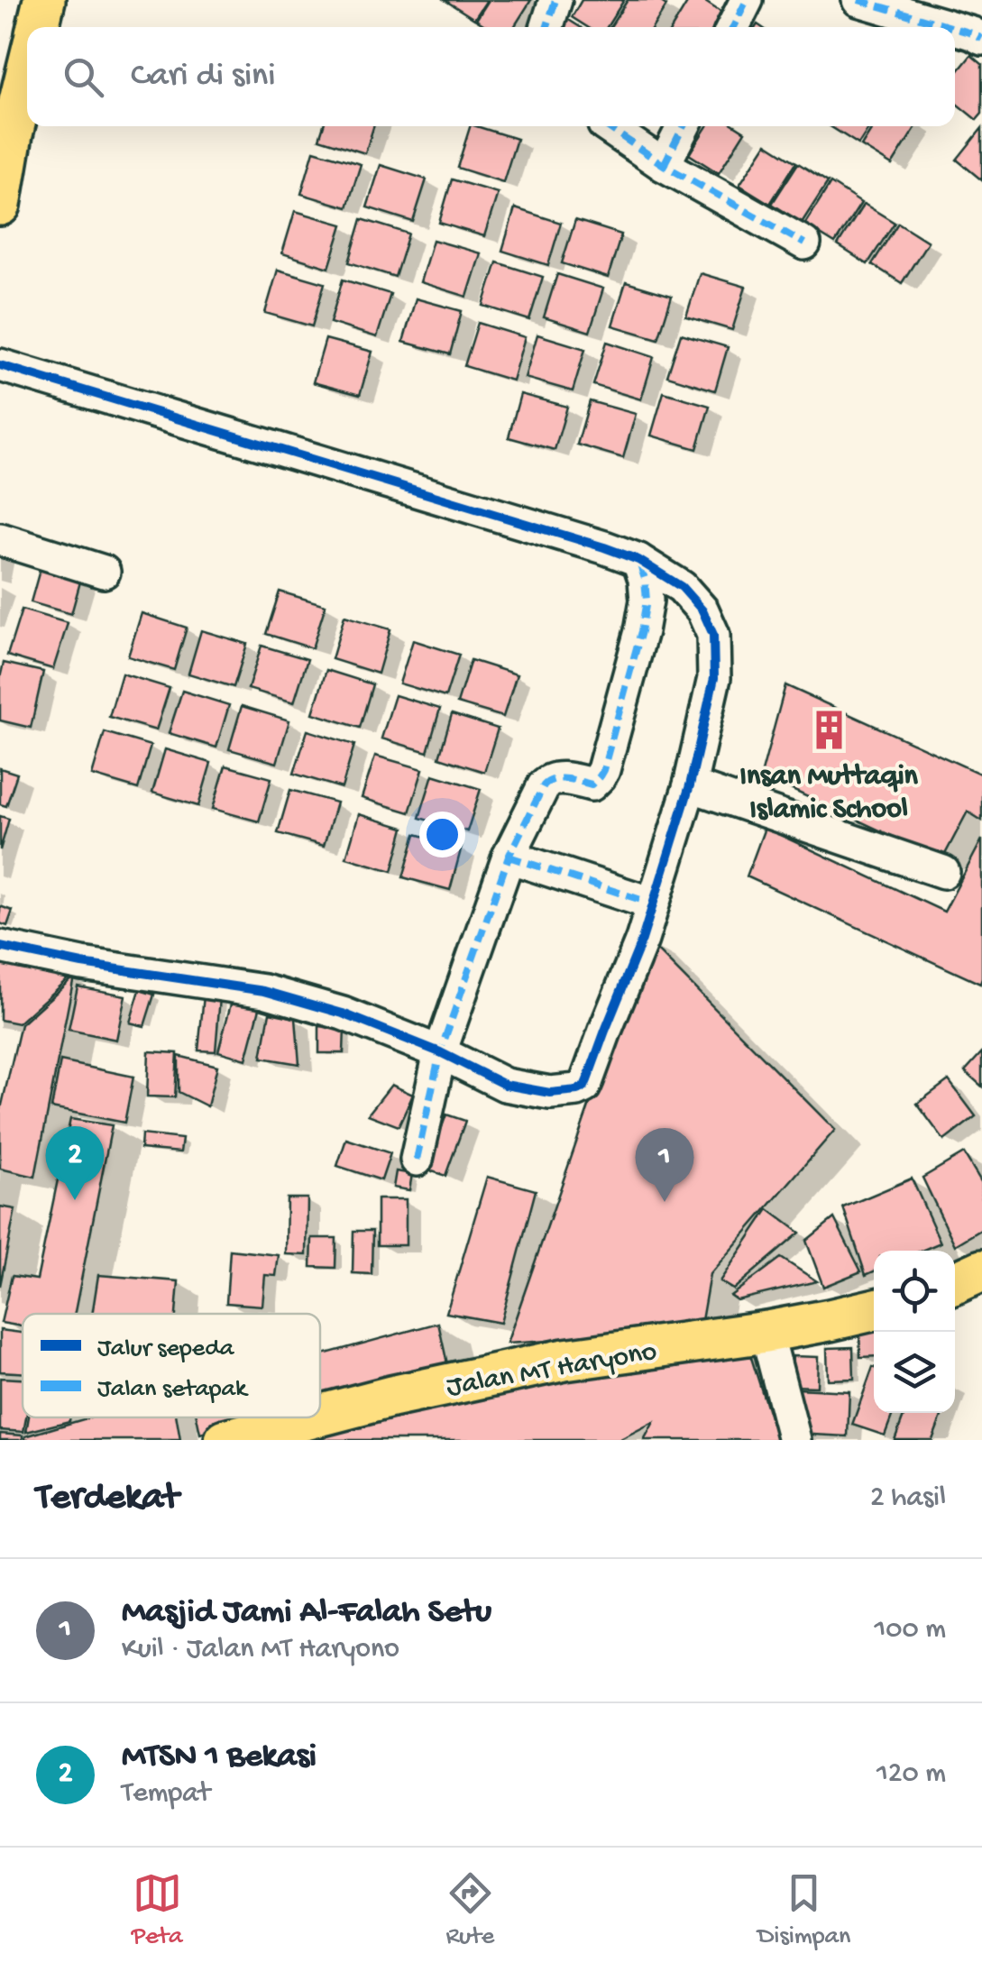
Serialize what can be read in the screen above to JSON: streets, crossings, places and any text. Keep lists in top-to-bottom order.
{
  "streets": {
    "main road": ["Jalan MT Haryono"]
  },
  "places": {
    "building": ["Insan Muttaqin Islamic School"]
  },
  "legend": ["Jalur sepeda", "Jalan setapak"],
  "page": {
    "search": "Cari di sini",
    "pins": ["2", "1"],
    "heading": ["Terdekat", "2 hasil"],
    "list": [
      {
        "mark": "1",
        "name": "Masjid Jami Al-Falah Setu",
        "note": "Kuil · Jalan MT Haryono",
        "value": "100 m"
      },
      {
        "mark": "2",
        "name": "MTSN 1 Bekasi",
        "note": "Tempat",
        "value": "120 m"
      }
    ],
    "nav": ["Peta", "Rute", "Disimpan"]
  }
}
